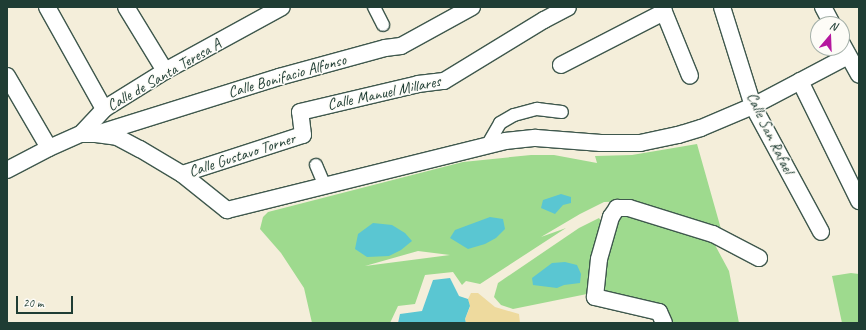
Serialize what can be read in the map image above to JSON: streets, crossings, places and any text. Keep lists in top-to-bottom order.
{
  "streets": {
    "street": [
      "Calle de Santa Teresa A",
      "Calle Bonifacio Alfonso",
      "Calle Manuel Millares",
      "Calle San Rafael",
      "Calle Gustavo Torner"
    ]
  },
  "crossings": [
    ["Calle de Santa Teresa A", "Calle Bonifacio Alfonso"],
    ["Calle Manuel Millares", "Calle Gustavo Torner"]
  ],
  "scale_bar": "20 m",
  "north": "top"
}
